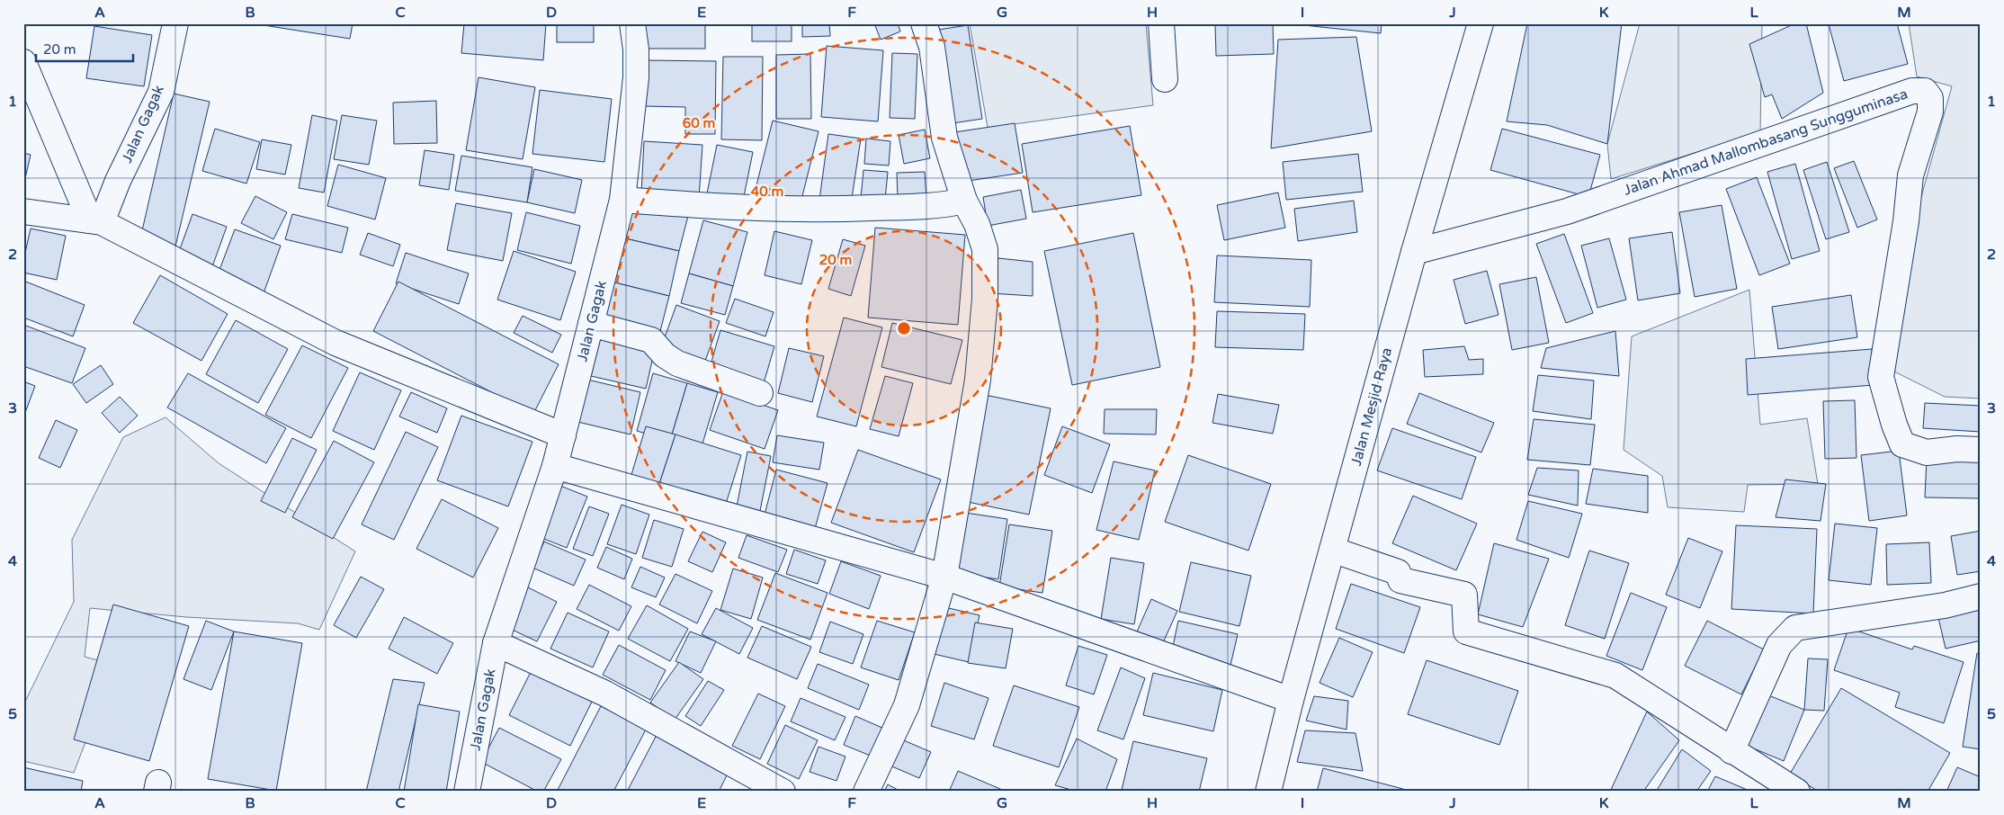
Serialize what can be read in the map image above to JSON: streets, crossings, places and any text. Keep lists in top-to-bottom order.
{
  "streets": {
    "street": ["Jalan Gagak", "Jalan Ahmad Mallombasang Sungguminasa", "Jalan Mesjid Raya"]
  },
  "crossings": [
    ["Jalan Ahmad Mallombasang Sungguminasa", "Jalan Mesjid Raya"]
  ],
  "scale_bar": "20 m",
  "grid": {
    "columns": [
      "A",
      "B",
      "C",
      "D",
      "E",
      "F",
      "G",
      "H",
      "I",
      "J",
      "K",
      "L",
      "M"
    ],
    "rows": [
      "1",
      "2",
      "3",
      "4",
      "5"
    ]
  },
  "rings": ["60 m", "40 m", "20 m"]
}
